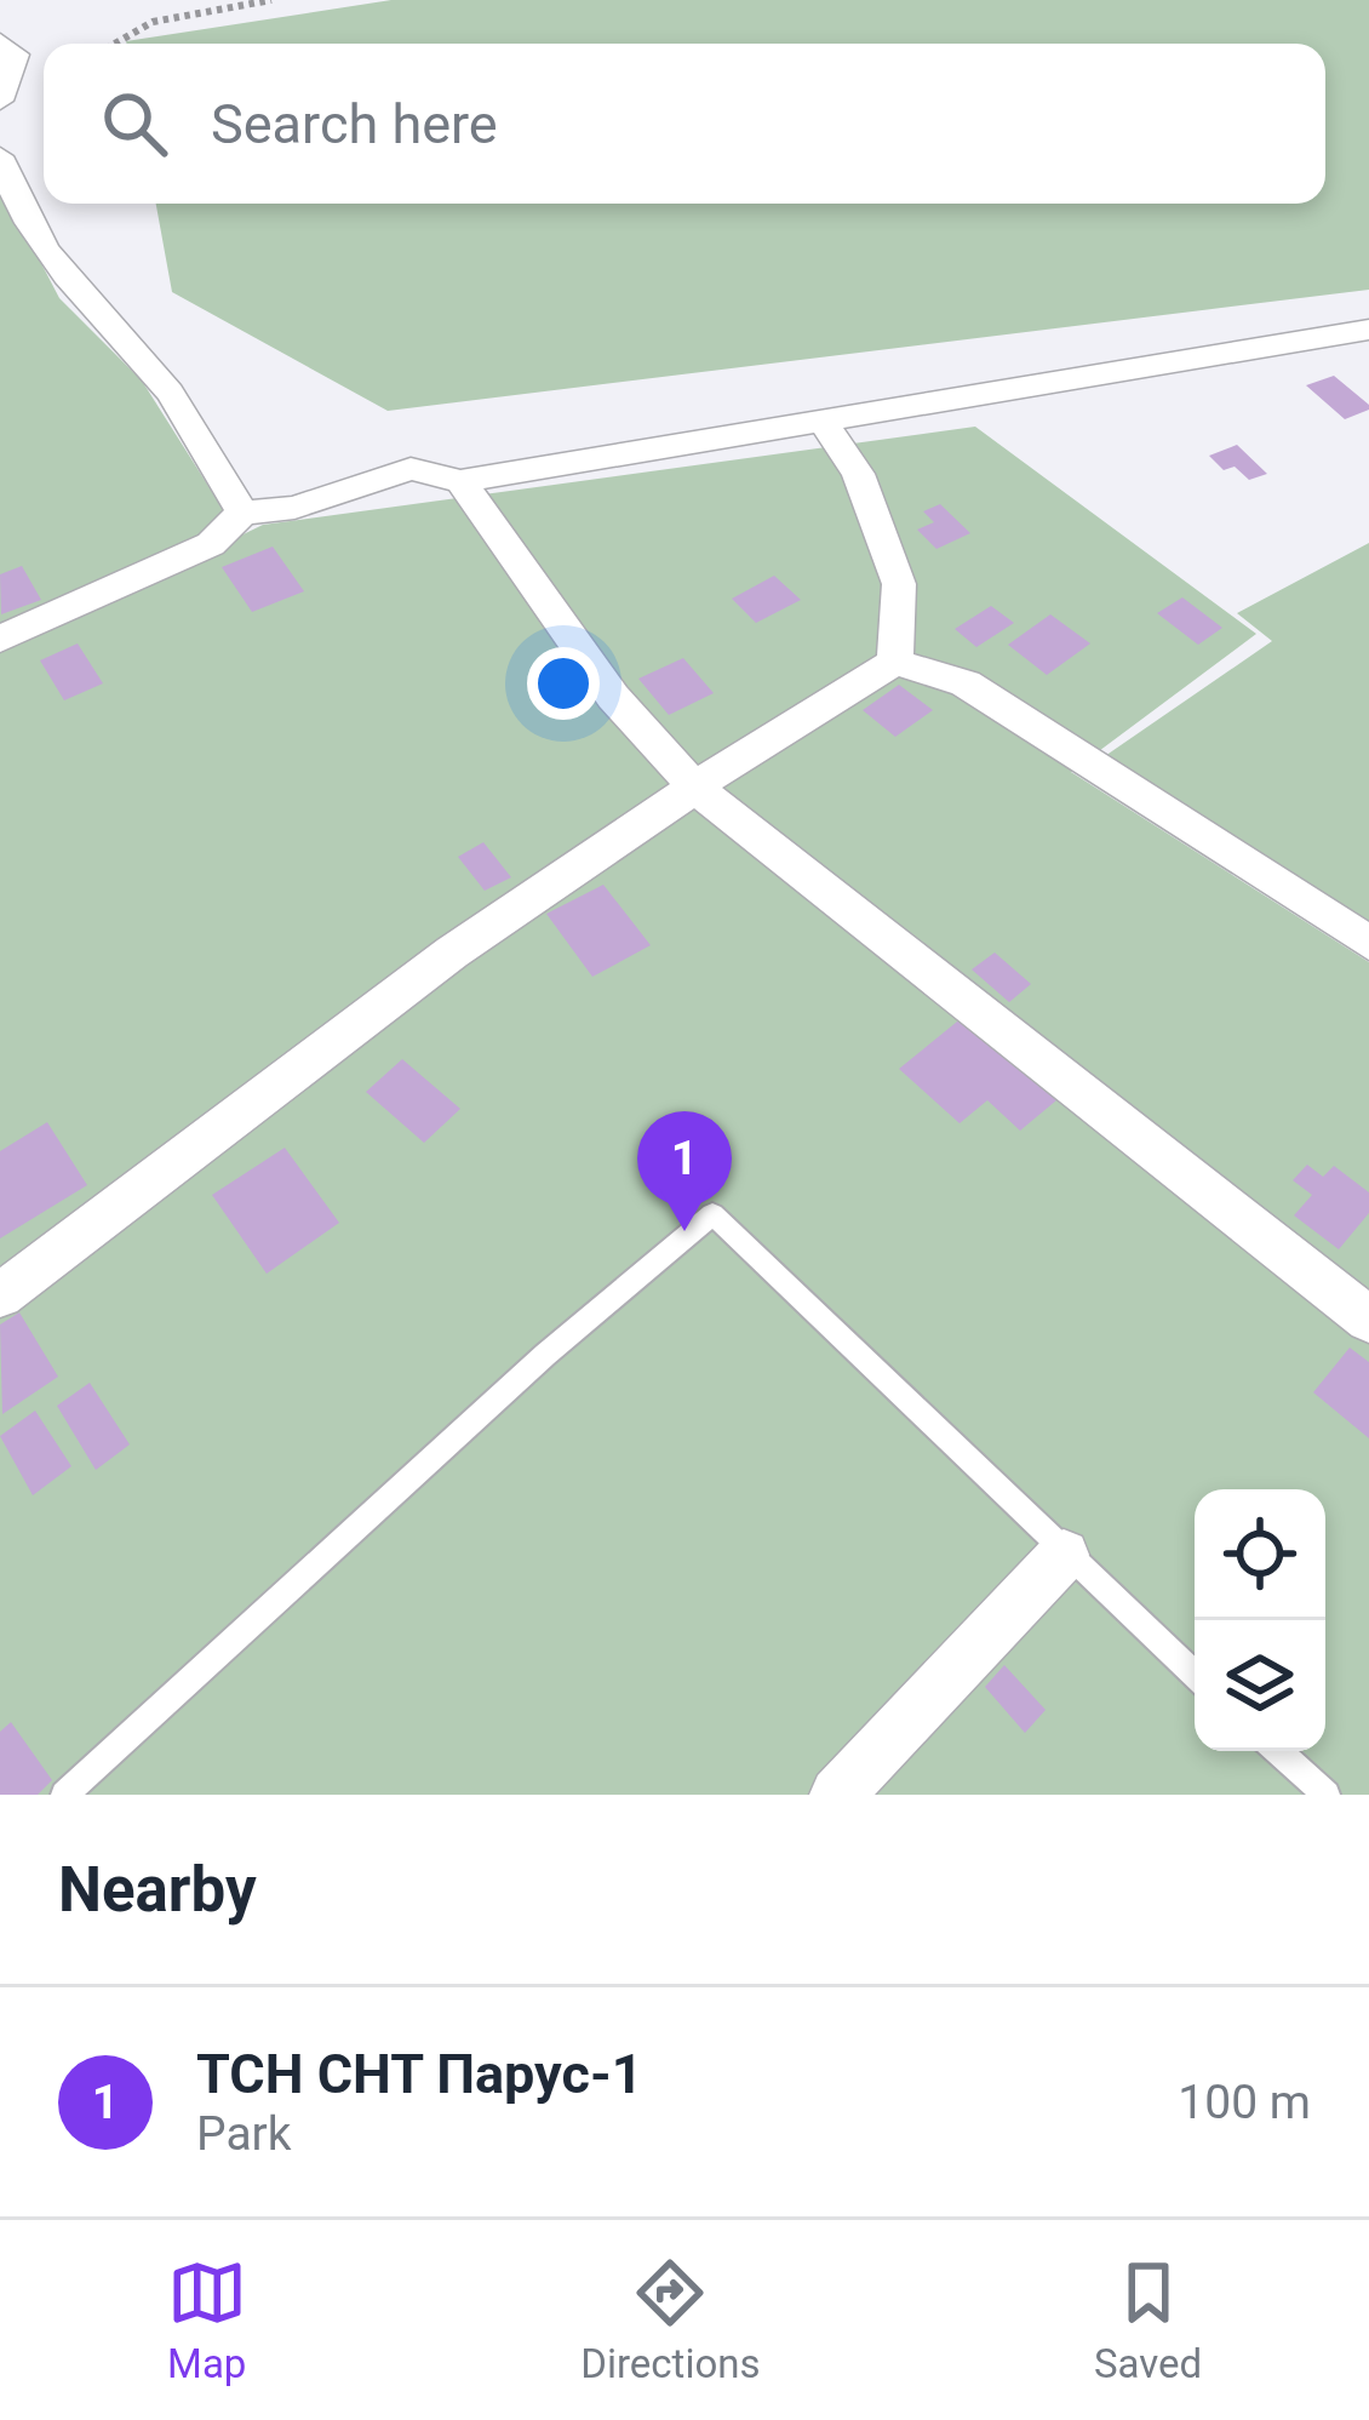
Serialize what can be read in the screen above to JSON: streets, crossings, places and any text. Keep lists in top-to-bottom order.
{
  "page": {
    "search": "Search here",
    "pins": "1",
    "heading": "Nearby",
    "list": [
      {
        "mark": "1",
        "name": "ТСН СНТ Парус-1",
        "note": "Park",
        "value": "100 m"
      }
    ],
    "nav": ["Map", "Directions", "Saved"]
  }
}
